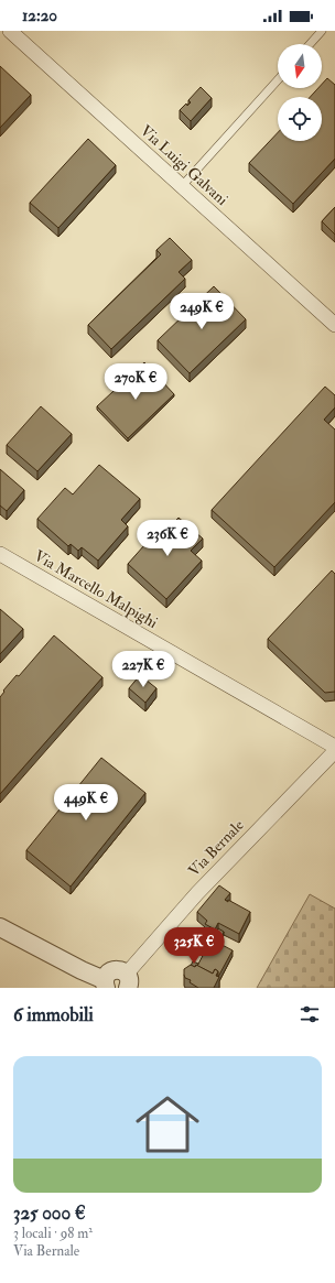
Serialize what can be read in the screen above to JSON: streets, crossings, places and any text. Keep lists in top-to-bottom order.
{
  "streets": {
    "street": ["Via Luigi Galvani", "Via Marcello Malpighi", "Via Bernale"]
  },
  "north": "bottom",
  "page": {
    "status": "12:20",
    "price": [
      "249K €",
      "270K €",
      "236K €",
      "227K €",
      "449K €",
      "325K €"
    ],
    "heading": "6 immobili",
    "list": [
      {
        "name": "325 000 €",
        "note": "3 locali · 98 m² · Via Bernale"
      }
    ]
  }
}
